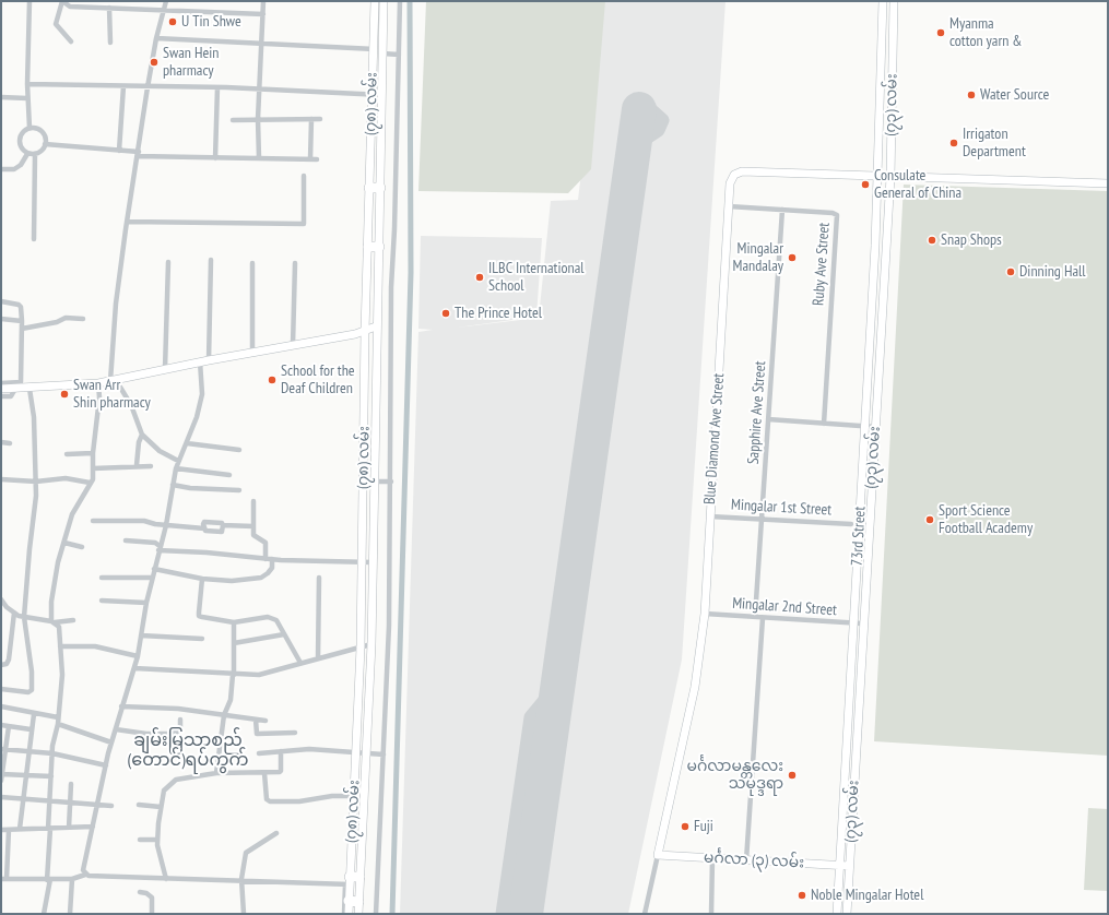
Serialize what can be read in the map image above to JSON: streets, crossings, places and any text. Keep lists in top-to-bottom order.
{
  "streets": {
    "main road": [
      "(၇၈) လမ်း",
      "(၇၃) လမ်း",
      "Blue Diamond Ave Street",
      "73rd Street",
      "မင်္ဂလာ (၃) လမ်း"
    ],
    "street": [
      "Ruby Ave Street",
      "Sapphire Ave Street",
      "Mingalar 1st Street",
      "Mingalar 2nd Street"
    ]
  },
  "crossings": [
    ["(၇၃) လမ်း", "Blue Diamond Ave Street"],
    ["(၇၃) လမ်း", "Mingalar 2nd Street"],
    ["(၇၃) လမ်း", "မင်္ဂလာ (၃) လမ်း"],
    ["Ruby Ave Street", "Sapphire Ave Street"],
    ["Ruby Ave Street", "Blue Diamond Ave Street"],
    ["Sapphire Ave Street", "Mingalar 1st Street"],
    ["Sapphire Ave Street", "Mingalar 2nd Street"],
    ["Blue Diamond Ave Street", "Mingalar 1st Street"],
    ["Blue Diamond Ave Street", "73rd Street"],
    ["Blue Diamond Ave Street", "Mingalar 2nd Street"],
    ["Blue Diamond Ave Street", "မင်္ဂလာ (၃) လမ်း"],
    ["73rd Street", "Mingalar 2nd Street"],
    ["73rd Street", "မင်္ဂလာ (၃) လမ်း"]
  ],
  "districts": ["ချမ်းမြသာစည် (တောင်)ရပ်ကွက်"],
  "places": [
    "U Tin Shwe",
    "Myanma cotton yarn &",
    "Swan Hein pharmacy",
    "Water Source",
    "Irrigaton Department",
    "Consulate General of China",
    "Snap Shops",
    "Mingalar Mandalay",
    "Dinning Hall",
    "ILBC International School",
    "The Prince Hotel",
    "School for the Deaf Children",
    "Swan Arr Shin pharmacy",
    "Sport Science Football Academy",
    "မင်္ဂလာမန္တလေး သမုဒ္ဒရာ",
    "Fuji",
    "Noble Mingalar Hotel"
  ]
}
